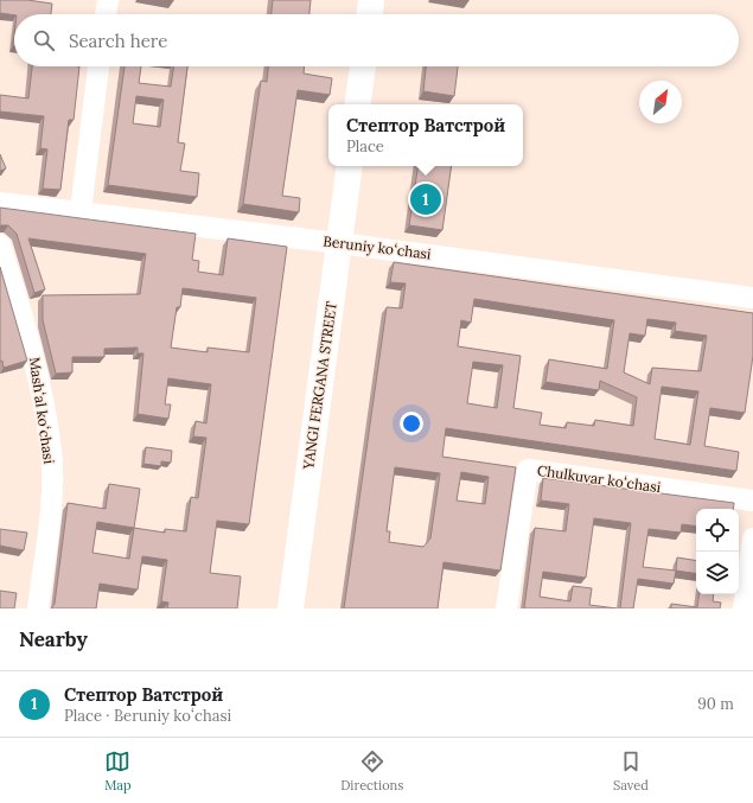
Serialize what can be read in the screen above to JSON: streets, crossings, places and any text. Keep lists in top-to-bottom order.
{
  "streets": {
    "main road": ["YANGI FERGANA STREET"],
    "street": ["Beruniy koʻchasi", "Mashʻal koʻchasi", "Chulkuvar koʻchasi"]
  },
  "crossings": [
    ["Beruniy koʻchasi", "YANGI FERGANA STREET"]
  ],
  "north": "top right",
  "page": {
    "search": "Search here",
    "popup": ["Стептор Ватстрой", "Place"],
    "pins": "1",
    "heading": "Nearby",
    "list": [
      {
        "mark": "1",
        "name": "Стептор Ватстрой",
        "note": "Place · Beruniy koʻchasi",
        "value": "90 m"
      }
    ],
    "nav": ["Map", "Directions", "Saved"]
  }
}
